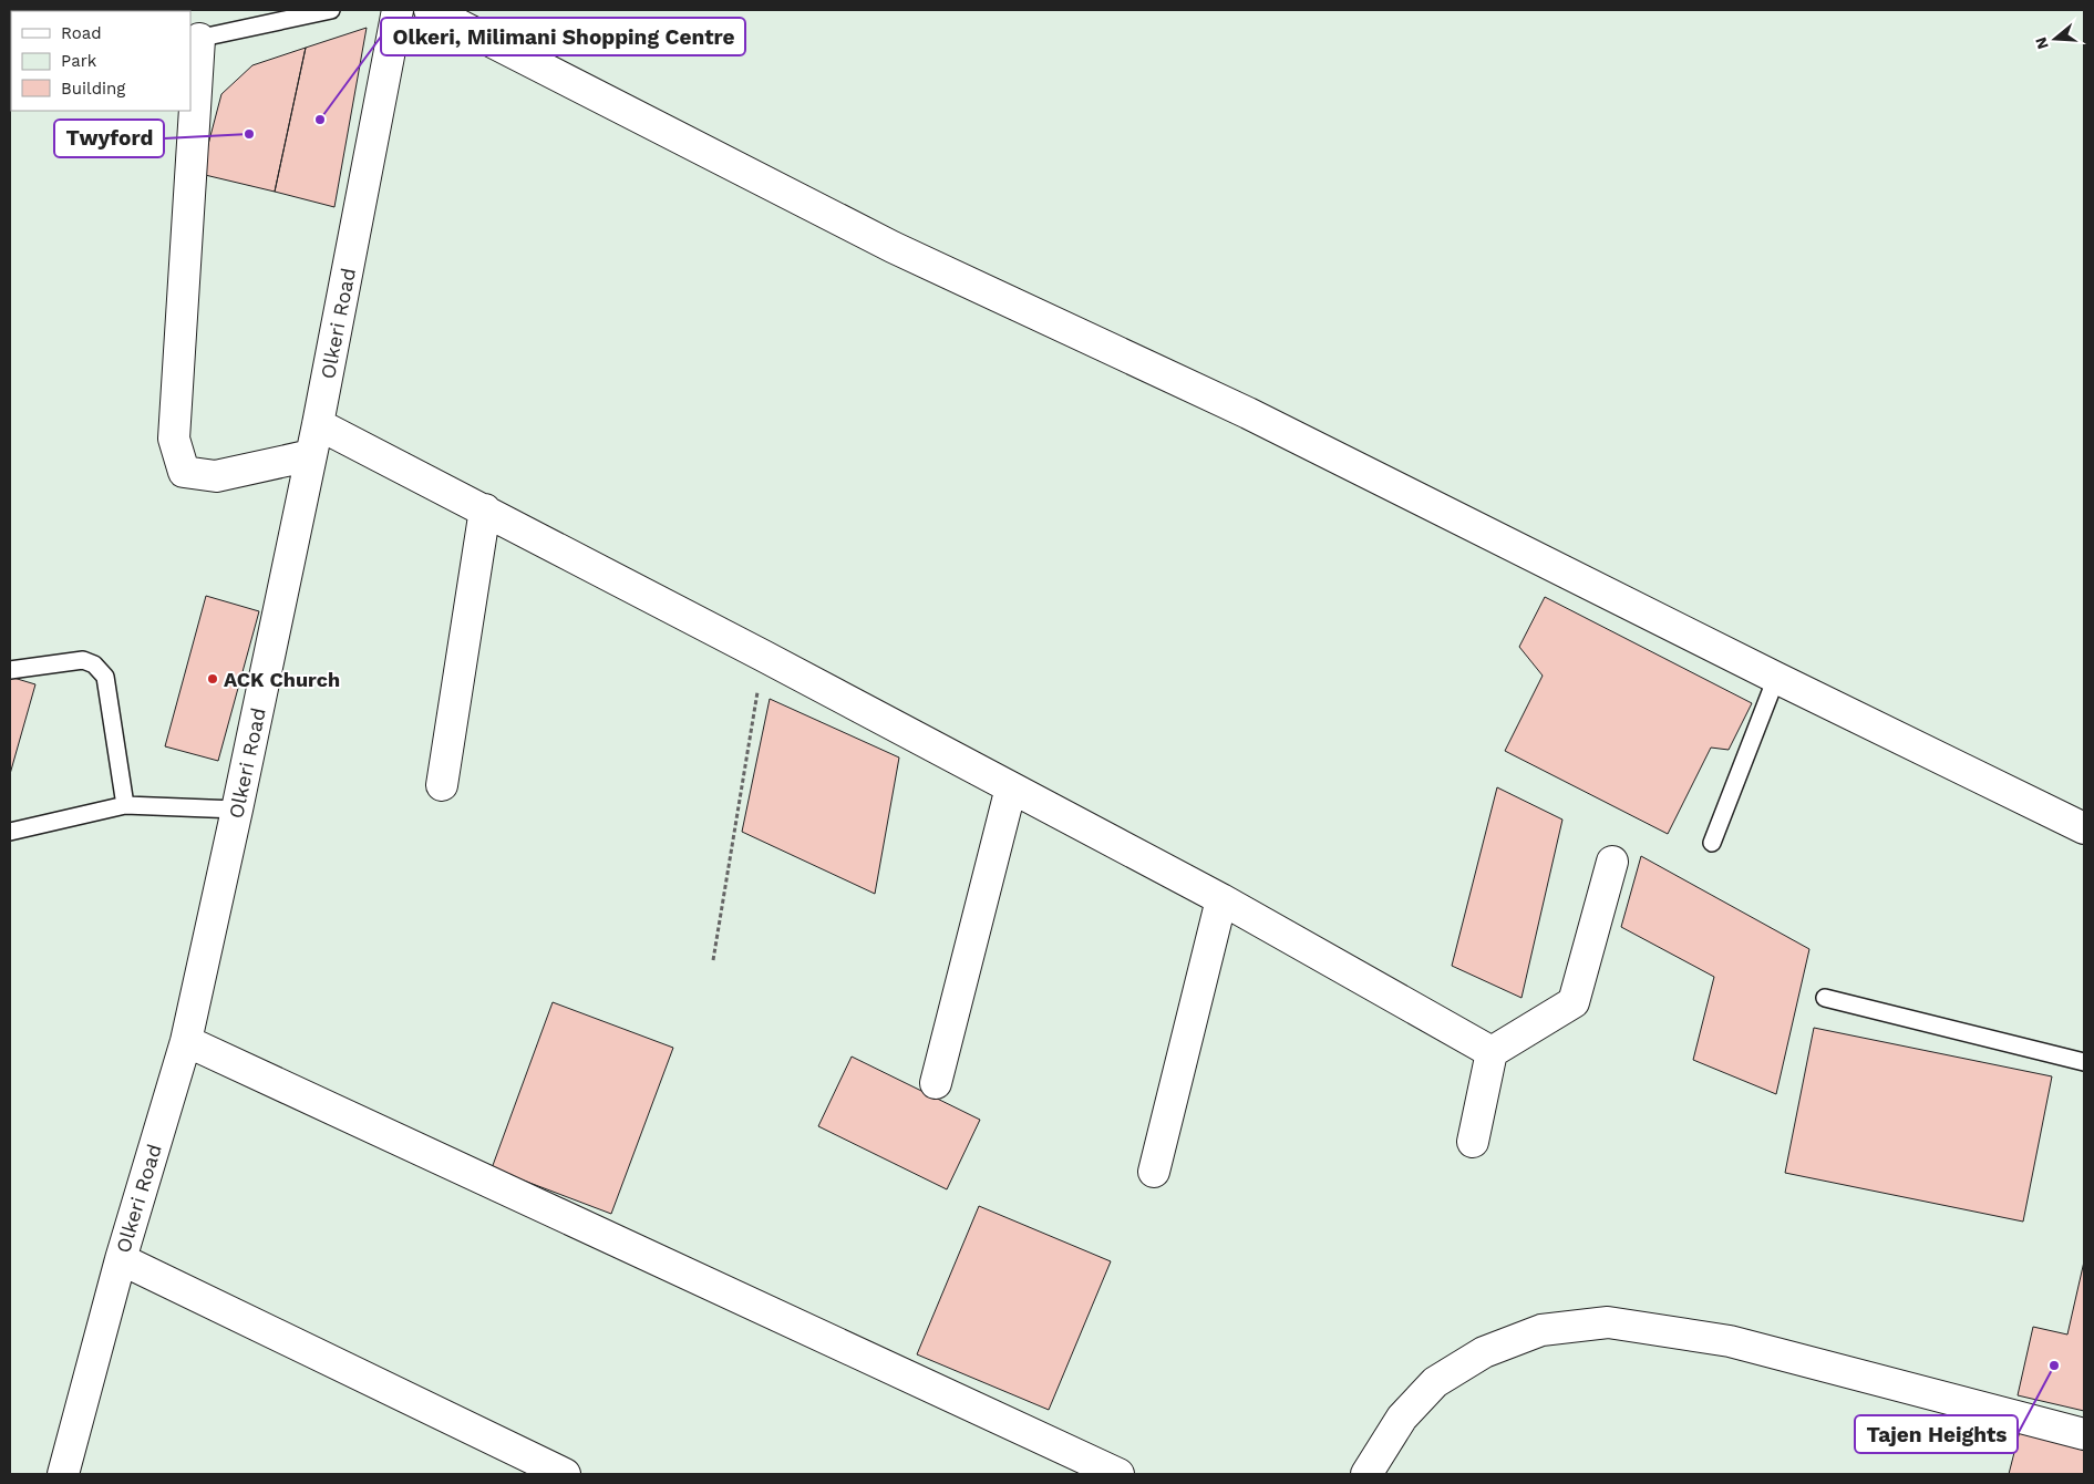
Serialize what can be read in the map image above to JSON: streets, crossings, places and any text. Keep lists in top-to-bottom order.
{
  "streets": {
    "street": ["Olkeri Road"]
  },
  "places": [
    "Olkeri, Milimani Shopping Centre",
    "Twyford",
    "ACK Church",
    "Tajen Heights"
  ],
  "legend": ["Road", "Park", "Building"],
  "north": "left"
}
